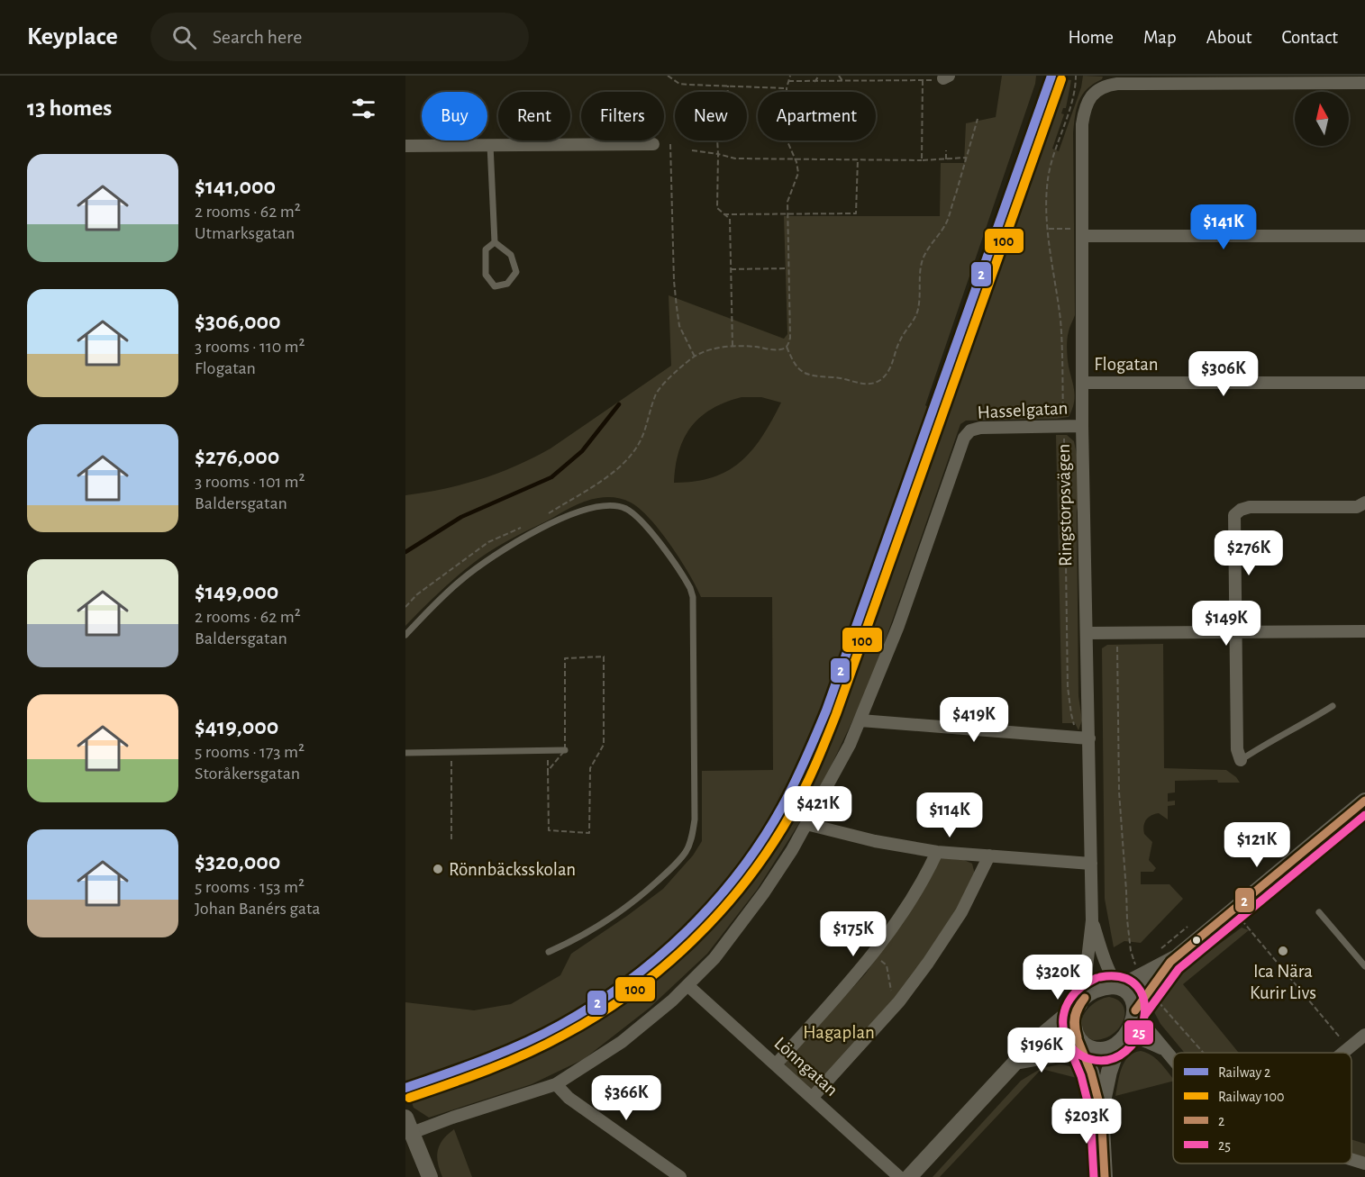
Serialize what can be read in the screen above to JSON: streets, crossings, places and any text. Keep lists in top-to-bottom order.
{
  "streets": {
    "street": [
      "Flogatan",
      "Hasselgatan",
      "Ringstorpsvägen",
      "Lönngatan"
    ]
  },
  "crossings": [
    ["Flogatan", "Ringstorpsvägen"],
    ["Hasselgatan", "Ringstorpsvägen"],
    ["Hasselgatan", "Lönngatan"]
  ],
  "parks": ["Hagaplan"],
  "places": ["Rönnbäcksskolan", "Ica Nära Kurir Livs"],
  "lines": [
    "rail line 2",
    "rail line 100",
    "transit line 2",
    "transit line 25"
  ],
  "legend": [
    "Railway 2",
    "Railway 100",
    "2",
    "25"
  ],
  "north": "top",
  "page": {
    "header": "Keyplace",
    "search": "Search here",
    "nav": [
      "Home",
      "Map",
      "About",
      "Contact"
    ],
    "heading": "13 homes",
    "chip": [
      "Buy",
      "Rent",
      "Filters",
      "New",
      "Apartment"
    ],
    "list": [
      {
        "name": "$141,000",
        "note": "2 rooms · 62 m² · Utmarksgatan"
      },
      {
        "name": "$306,000",
        "note": "3 rooms · 110 m² · Flogatan"
      },
      {
        "name": "$276,000",
        "note": "3 rooms · 101 m² · Baldersgatan"
      },
      {
        "name": "$149,000",
        "note": "2 rooms · 62 m² · Baldersgatan"
      },
      {
        "name": "$419,000",
        "note": "5 rooms · 173 m² · Storåkersgatan"
      },
      {
        "name": "$320,000",
        "note": "5 rooms · 153 m² · Johan Banérs gata"
      }
    ],
    "price": [
      "$141K",
      "$306K",
      "$276K",
      "$149K",
      "$419K",
      "$421K",
      "$114K",
      "$121K",
      "$175K",
      "$320K",
      "$196K",
      "$366K",
      "$203K"
    ]
  }
}
